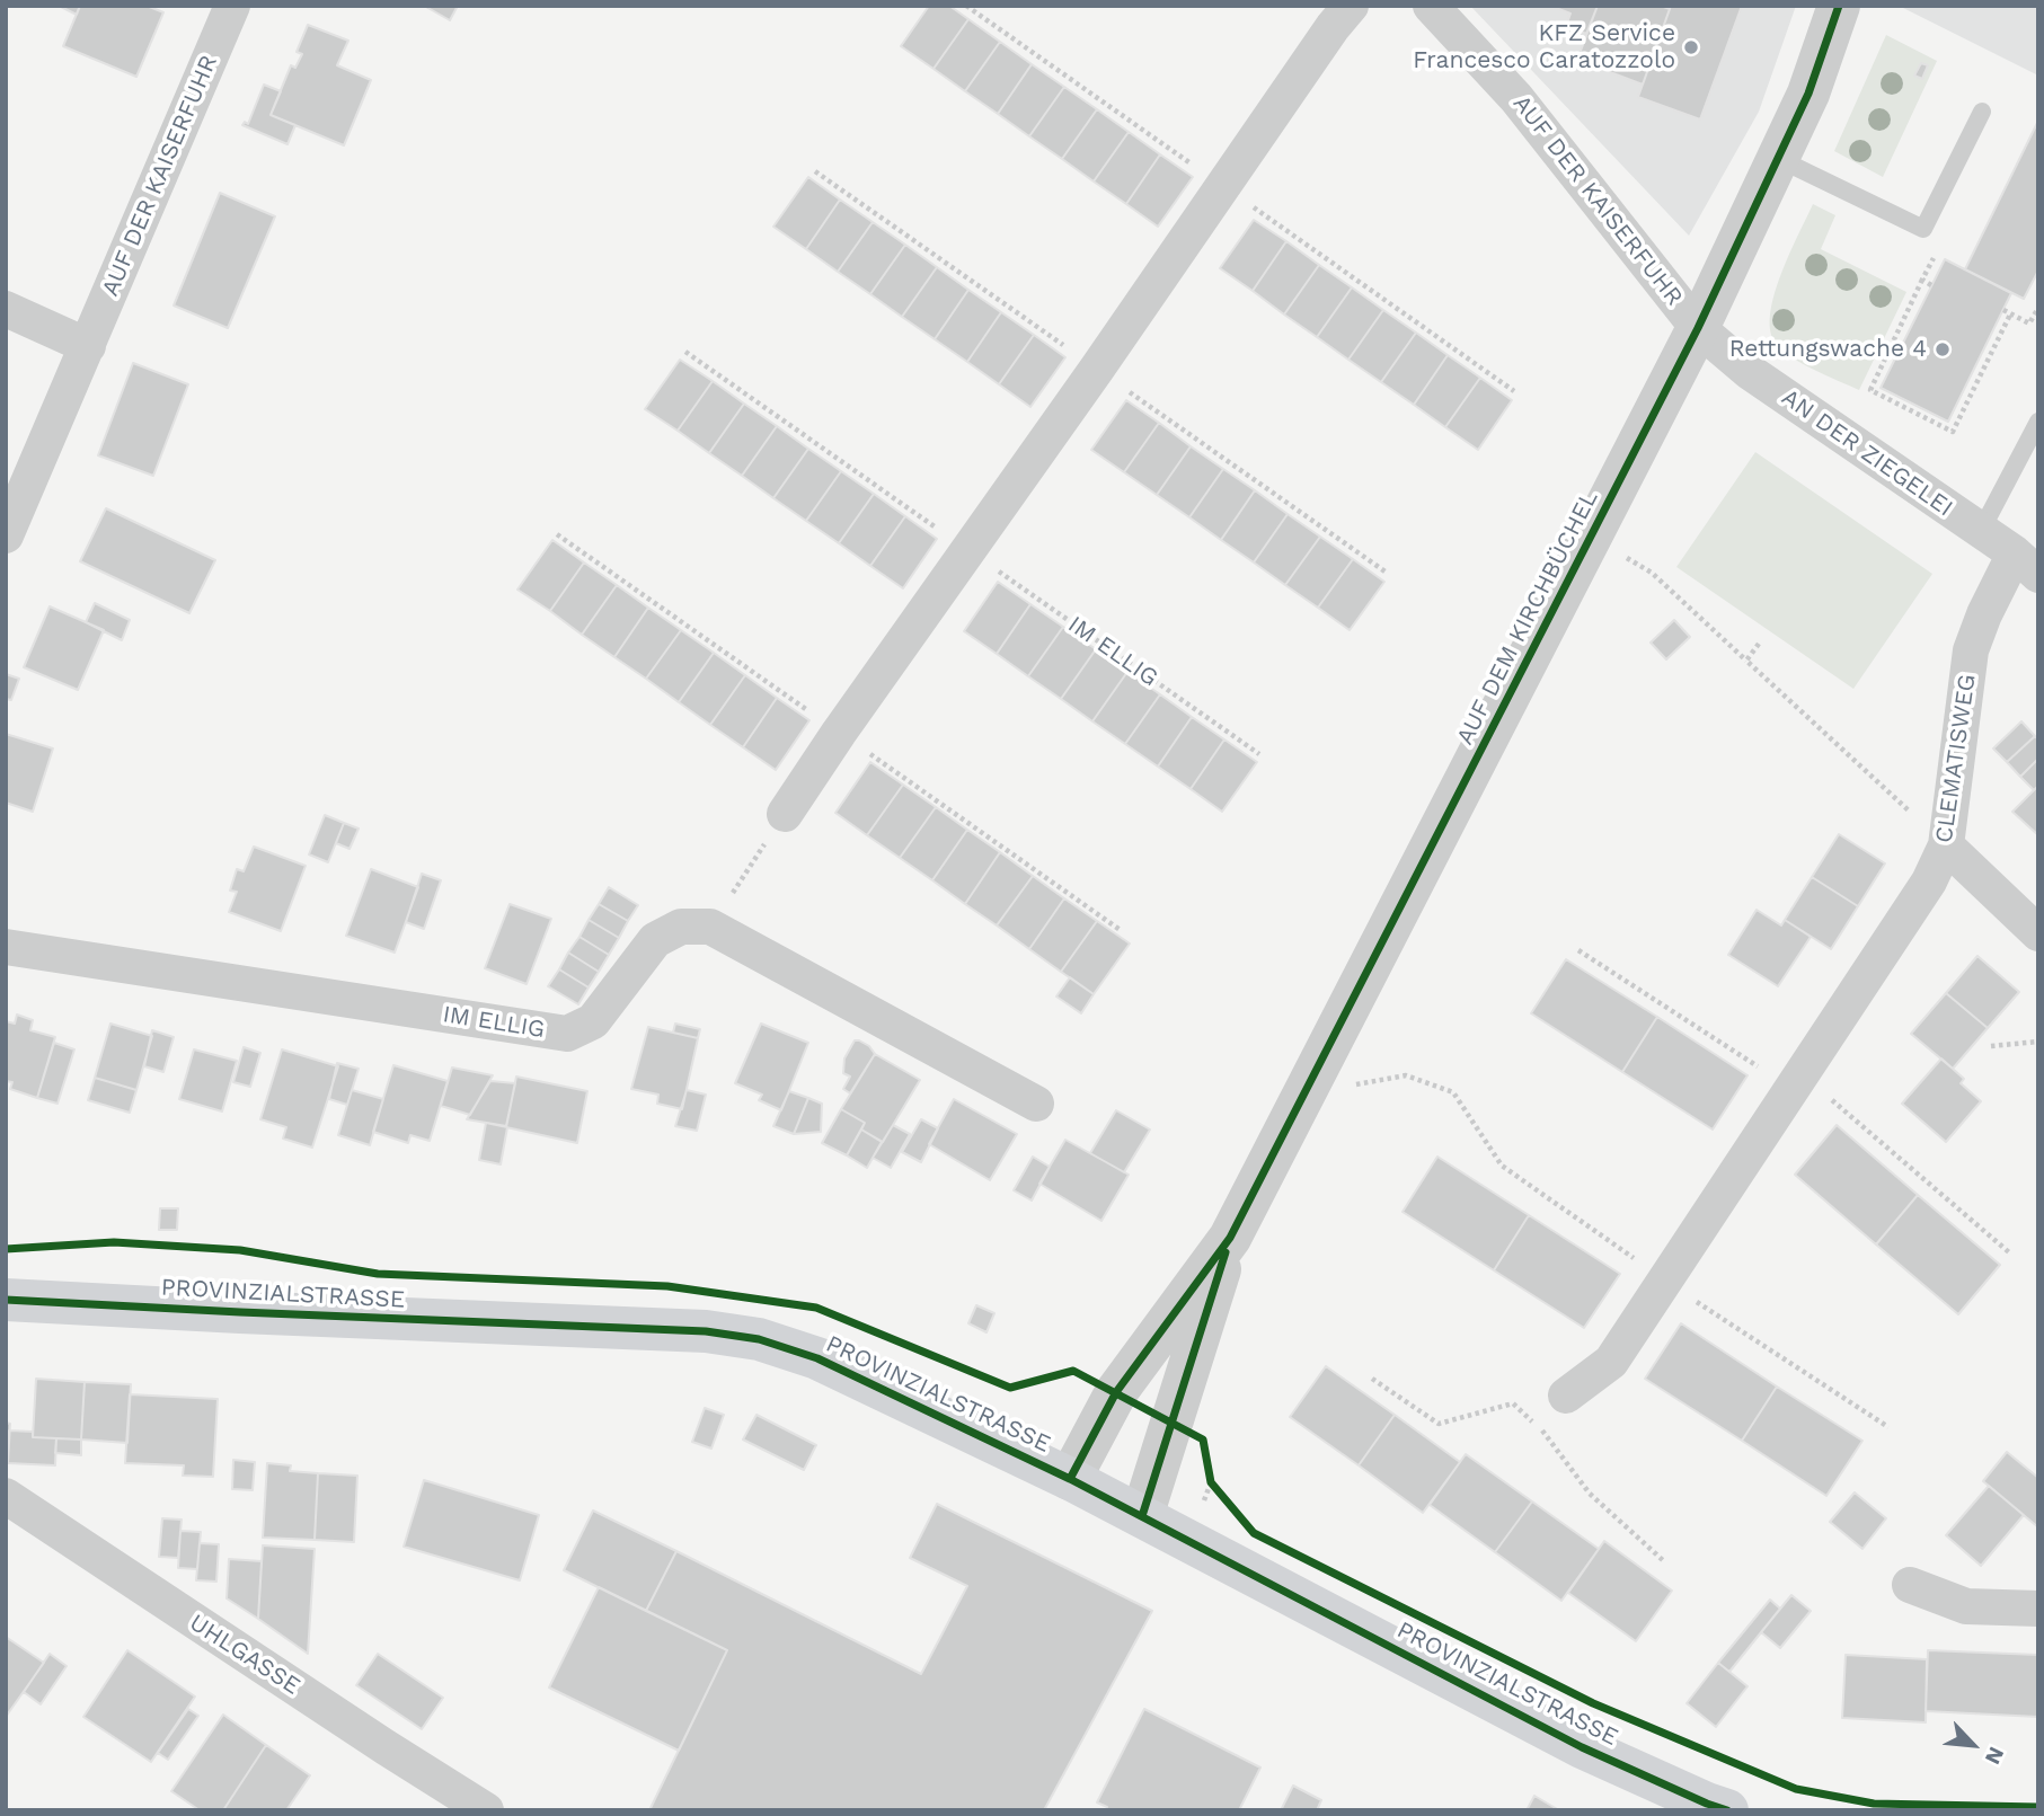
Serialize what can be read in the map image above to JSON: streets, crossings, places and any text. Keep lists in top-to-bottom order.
{
  "streets": {
    "main road": ["PROVINZIALSTRASSE"],
    "street": [
      "AUF DER KAISERFUHR",
      "AN DER ZIEGELEI",
      "AUF DEM KIRCHBÜCHEL",
      "IM ELLIG",
      "CLEMATISWEG",
      "UHLGASSE"
    ]
  },
  "crossings": [
    ["AUF DER KAISERFUHR", "AN DER ZIEGELEI"],
    ["AUF DER KAISERFUHR", "AUF DEM KIRCHBÜCHEL"],
    ["AN DER ZIEGELEI", "AUF DEM KIRCHBÜCHEL"],
    ["AN DER ZIEGELEI", "CLEMATISWEG"],
    ["AUF DEM KIRCHBÜCHEL", "PROVINZIALSTRASSE"]
  ],
  "places": ["KFZ Service Francesco Caratozzolo", "Rettungswache 4"],
  "north": "bottom right"
}
